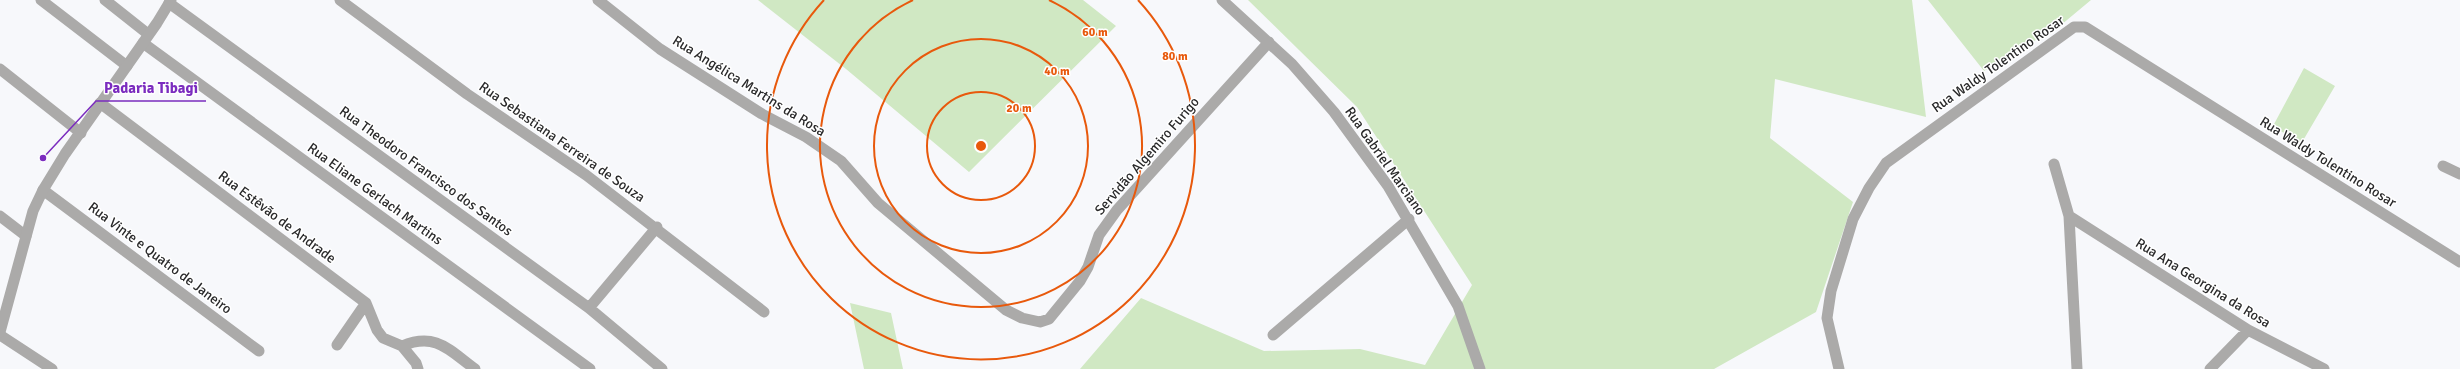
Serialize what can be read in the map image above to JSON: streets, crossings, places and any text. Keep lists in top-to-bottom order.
{
  "streets": {
    "street": [
      "Rua Waldy Tolentino Rosar",
      "Rua Angélica Martins da Rosa",
      "Rua Sebastiana Ferreira de Souza",
      "Servidão Algemiro Furigo",
      "Rua Gabriel Marciano",
      "Rua Theodoro Francisco dos Santos",
      "Rua Eliane Gerlach Martins",
      "Rua Estêvão de Andrade",
      "Rua Vinte e Quatro de Janeiro",
      "Rua Ana Georgina da Rosa"
    ]
  },
  "crossings": [
    ["Rua Angélica Martins da Rosa", "Servidão Algemiro Furigo"],
    ["Servidão Algemiro Furigo", "Rua Gabriel Marciano"]
  ],
  "places": ["Padaria Tibagi"],
  "rings": [
    "60 m",
    "80 m",
    "40 m",
    "20 m"
  ]
}
